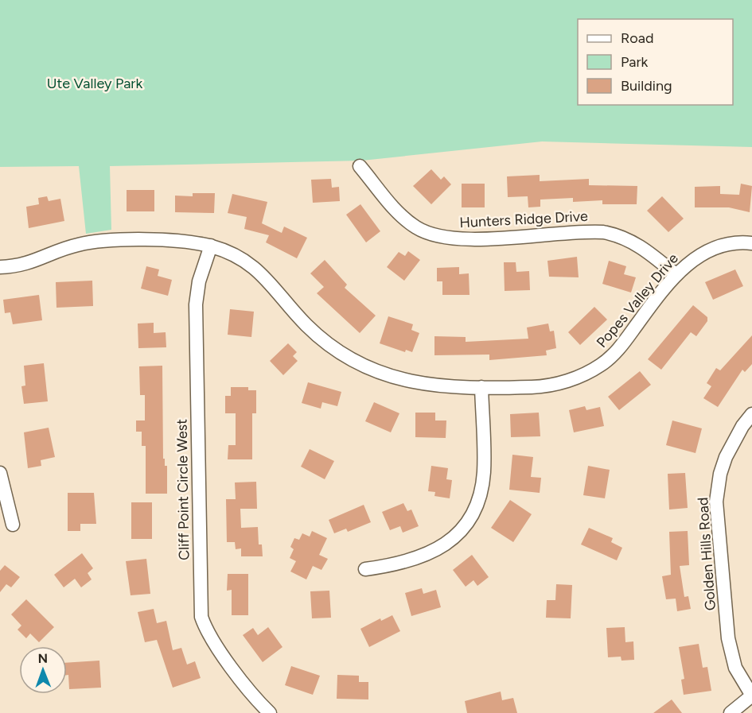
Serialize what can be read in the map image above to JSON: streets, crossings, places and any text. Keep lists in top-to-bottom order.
{
  "streets": {
    "street": [
      "Hunters Ridge Drive",
      "Popes Valley Drive",
      "Cliff Point Circle West",
      "Golden Hills Road"
    ]
  },
  "crossings": [
    ["Hunters Ridge Drive", "Popes Valley Drive"],
    ["Popes Valley Drive", "Cliff Point Circle West"]
  ],
  "parks": ["Ute Valley Park"],
  "legend": ["Road", "Park", "Building"],
  "north": "top"
}
